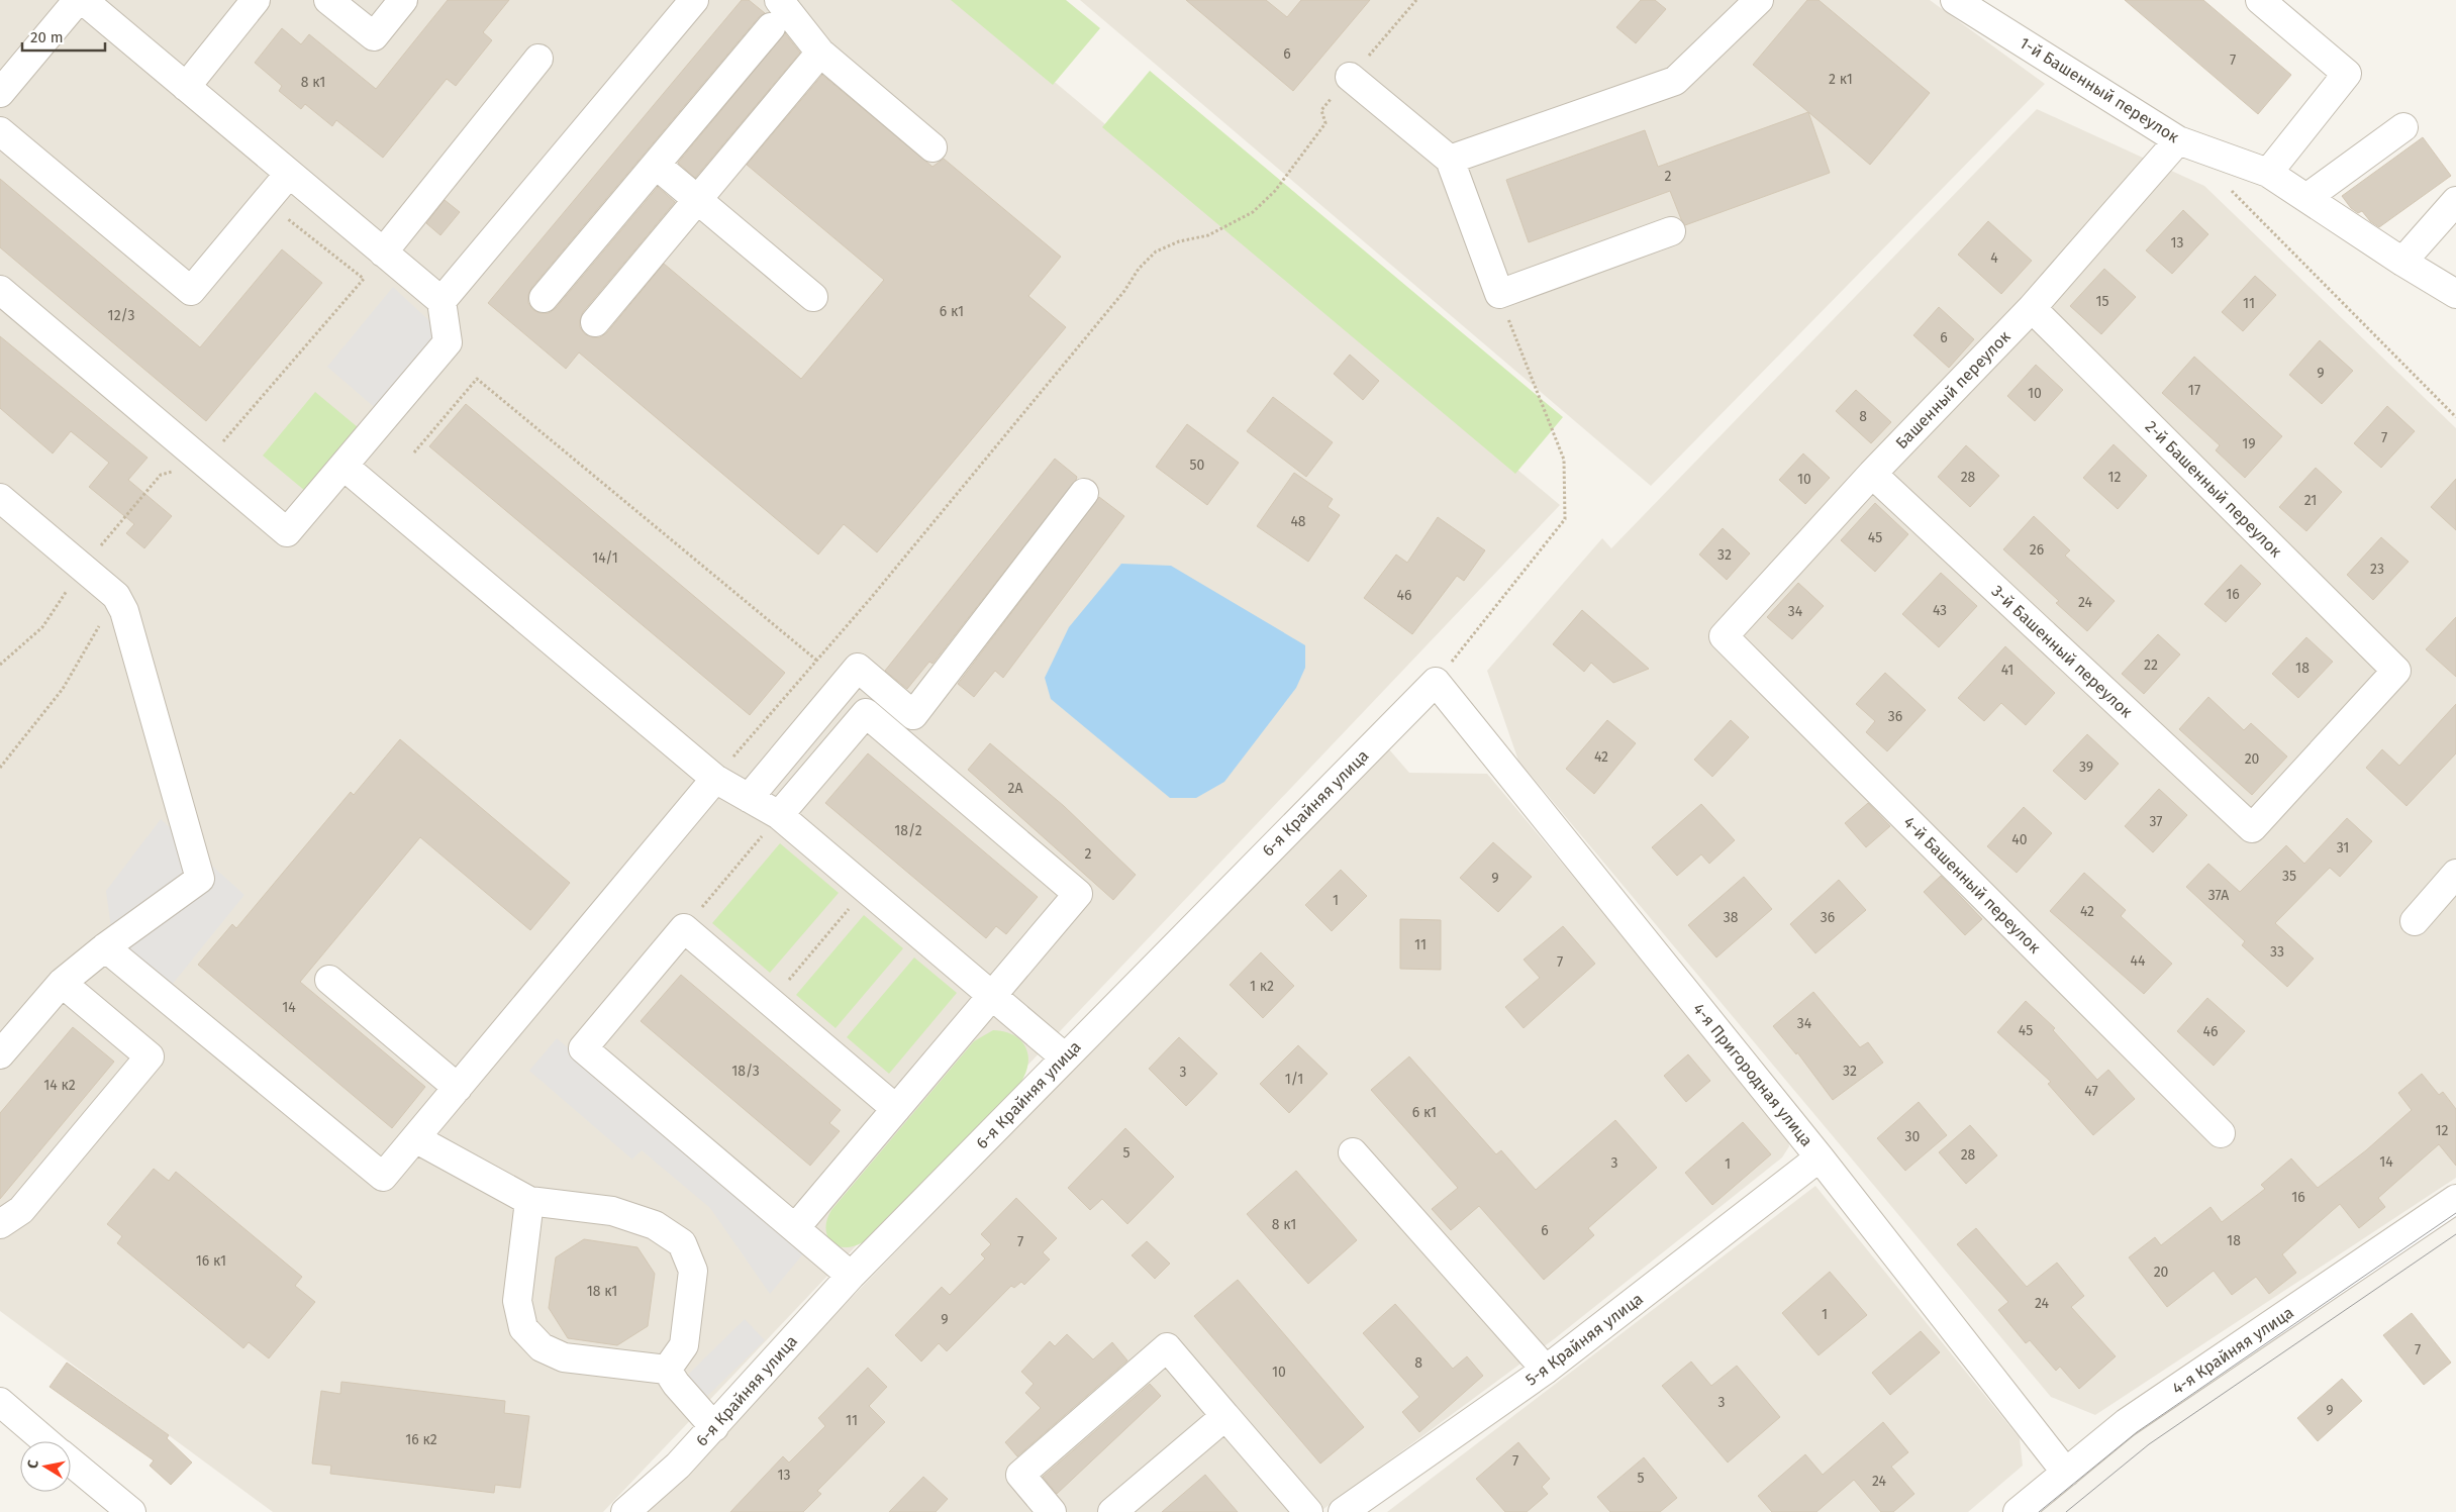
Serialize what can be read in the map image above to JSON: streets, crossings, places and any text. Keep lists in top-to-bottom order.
{
  "streets": {
    "street": [
      "1-й Башенный переулок",
      "Башенный переулок",
      "2-й Башенный переулок",
      "3-й Башенный переулок",
      "6-я Крайняя улица",
      "4-й Башенный переулок",
      "4-я Пригородная улица",
      "5-я Крайняя улица",
      "4-я Крайняя улица"
    ]
  },
  "crossings": [
    ["1-й Башенный переулок", "Башенный переулок"],
    ["Башенный переулок", "2-й Башенный переулок"],
    ["Башенный переулок", "3-й Башенный переулок"],
    ["Башенный переулок", "4-й Башенный переулок"],
    ["2-й Башенный переулок", "3-й Башенный переулок"],
    ["6-я Крайняя улица", "4-я Пригородная улица"],
    ["4-я Пригородная улица", "5-я Крайняя улица"],
    ["4-я Пригородная улица", "4-я Крайняя улица"]
  ],
  "house_numbers": [
    "6",
    "7",
    "2 к1",
    "8 к1",
    "2",
    "13",
    "4",
    "15",
    "11",
    "6 к1",
    "12/3",
    "6",
    "9",
    "17",
    "10",
    "8",
    "7",
    "19",
    "50",
    "28",
    "12",
    "10",
    "21",
    "48",
    "45",
    "26",
    "32",
    "14/1",
    "23",
    "16",
    "46",
    "24",
    "43",
    "34",
    "22",
    "18",
    "41",
    "36",
    "42",
    "20",
    "39",
    "2А",
    "37",
    "18/2",
    "40",
    "31",
    "2",
    "35",
    "9",
    "37А",
    "1",
    "42",
    "38",
    "36",
    "11",
    "33",
    "44",
    "7",
    "1 к2",
    "14",
    "34",
    "45",
    "46",
    "18/3",
    "32",
    "3",
    "1/1",
    "14 к2",
    "47",
    "6 к1",
    "12",
    "30",
    "5",
    "28",
    "14",
    "3",
    "1",
    "16",
    "8 к1",
    "6",
    "18",
    "7",
    "16 к1",
    "20",
    "18 к1",
    "24",
    "1",
    "9",
    "7",
    "8",
    "10",
    "3",
    "9",
    "11",
    "16 к2",
    "7",
    "13",
    "5",
    "24"
  ],
  "scale_bar": "20 m",
  "north": "left"
}
